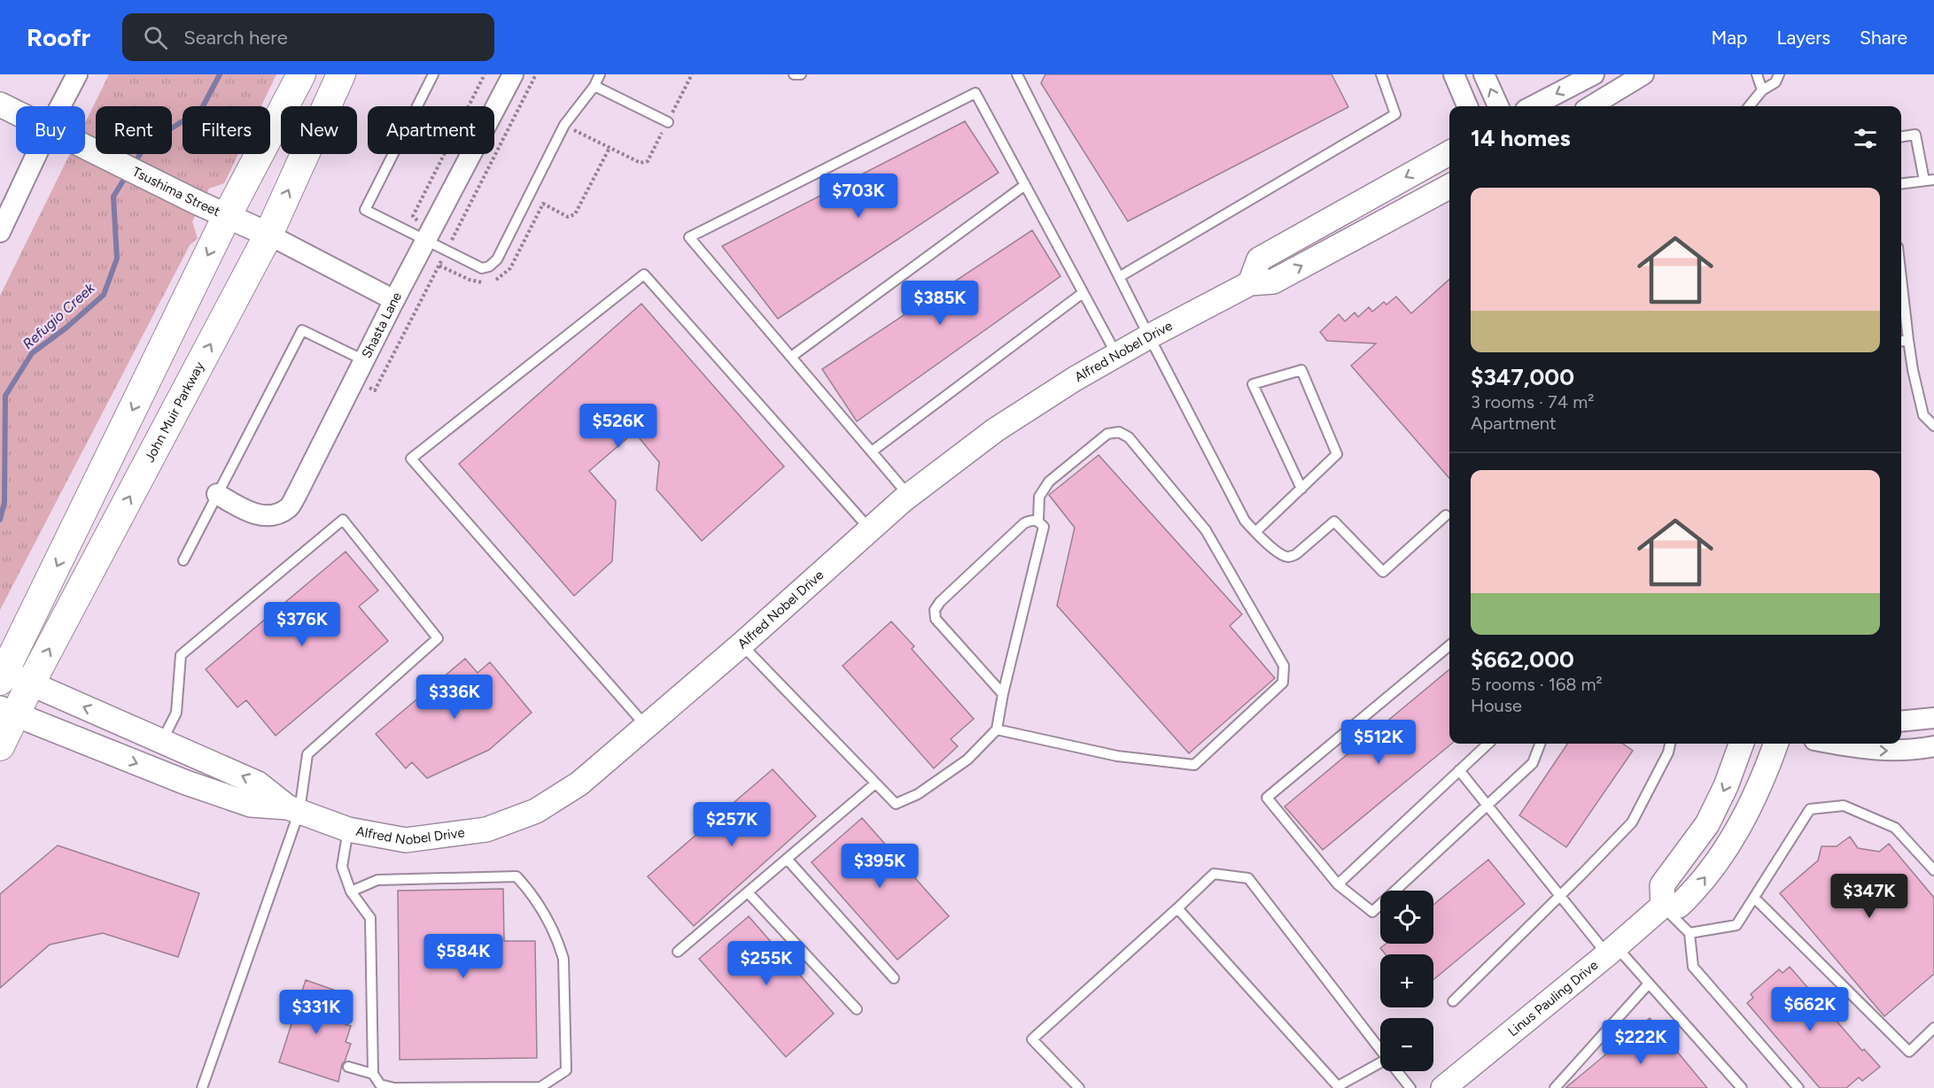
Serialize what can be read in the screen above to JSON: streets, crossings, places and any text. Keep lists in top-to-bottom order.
{
  "streets": {
    "main road": ["John Muir Parkway"],
    "street": [
      "Tsushima Street",
      "Shasta Lane",
      "Alfred Nobel Drive",
      "Linus Pauling Drive"
    ]
  },
  "crossings": [
    ["Tsushima Street", "John Muir Parkway"],
    ["Alfred Nobel Drive", "John Muir Parkway"]
  ],
  "water": ["Refugio Creek"],
  "page": {
    "header": "Roofr",
    "search": "Search here",
    "nav": ["Map", "Layers", "Share"],
    "chip": [
      "Buy",
      "Rent",
      "Filters",
      "New",
      "Apartment"
    ],
    "heading": "14 homes",
    "list": [
      {
        "name": "$347,000",
        "note": "3 rooms · 74 m² · Apartment"
      },
      {
        "name": "$662,000",
        "note": "5 rooms · 168 m² · House"
      }
    ],
    "price": [
      "$703K",
      "$385K",
      "$526K",
      "$376K",
      "$336K",
      "$512K",
      "$257K",
      "$395K",
      "$347K",
      "$584K",
      "$255K",
      "$662K",
      "$331K",
      "$222K"
    ],
    "map_buttons": ["+", "−"]
  }
}
